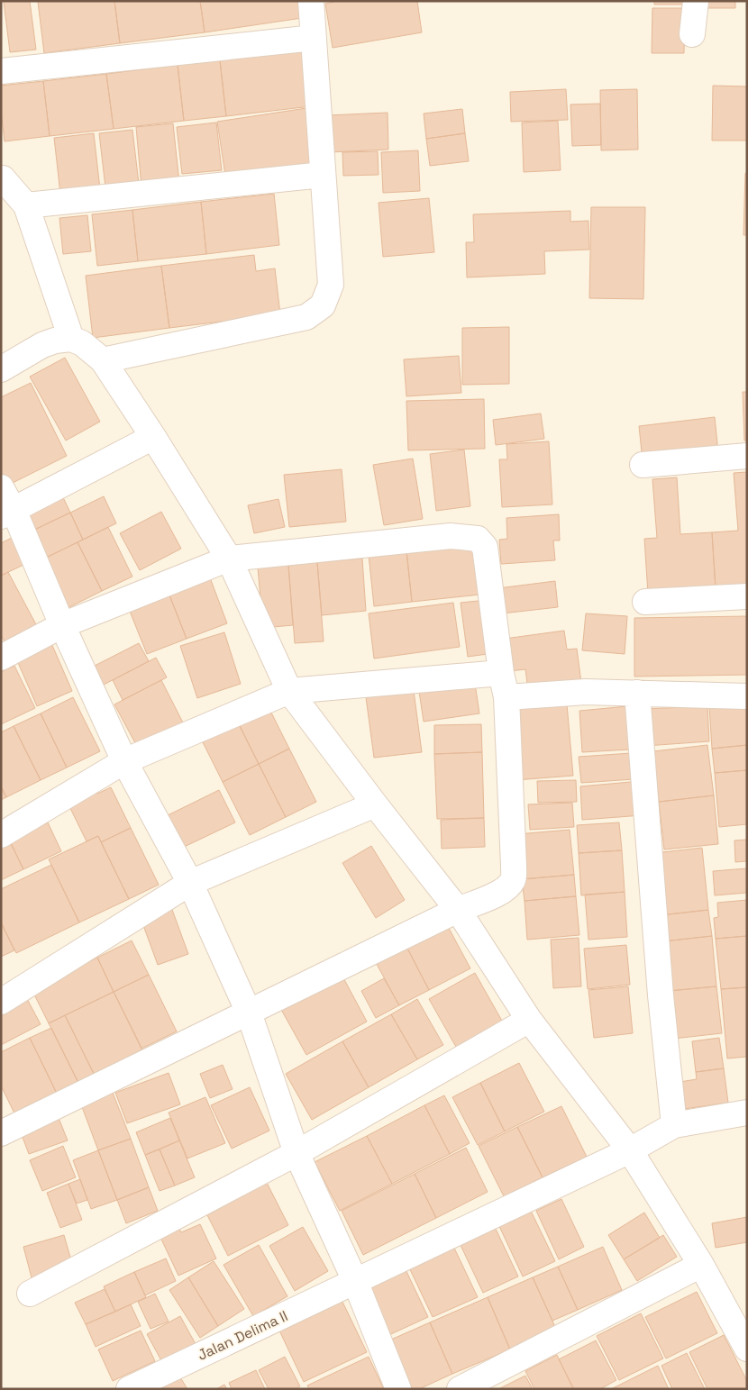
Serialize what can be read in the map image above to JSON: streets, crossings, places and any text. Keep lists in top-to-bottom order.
{
  "streets": {
    "street": ["Jalan Delima II"]
  }
}
